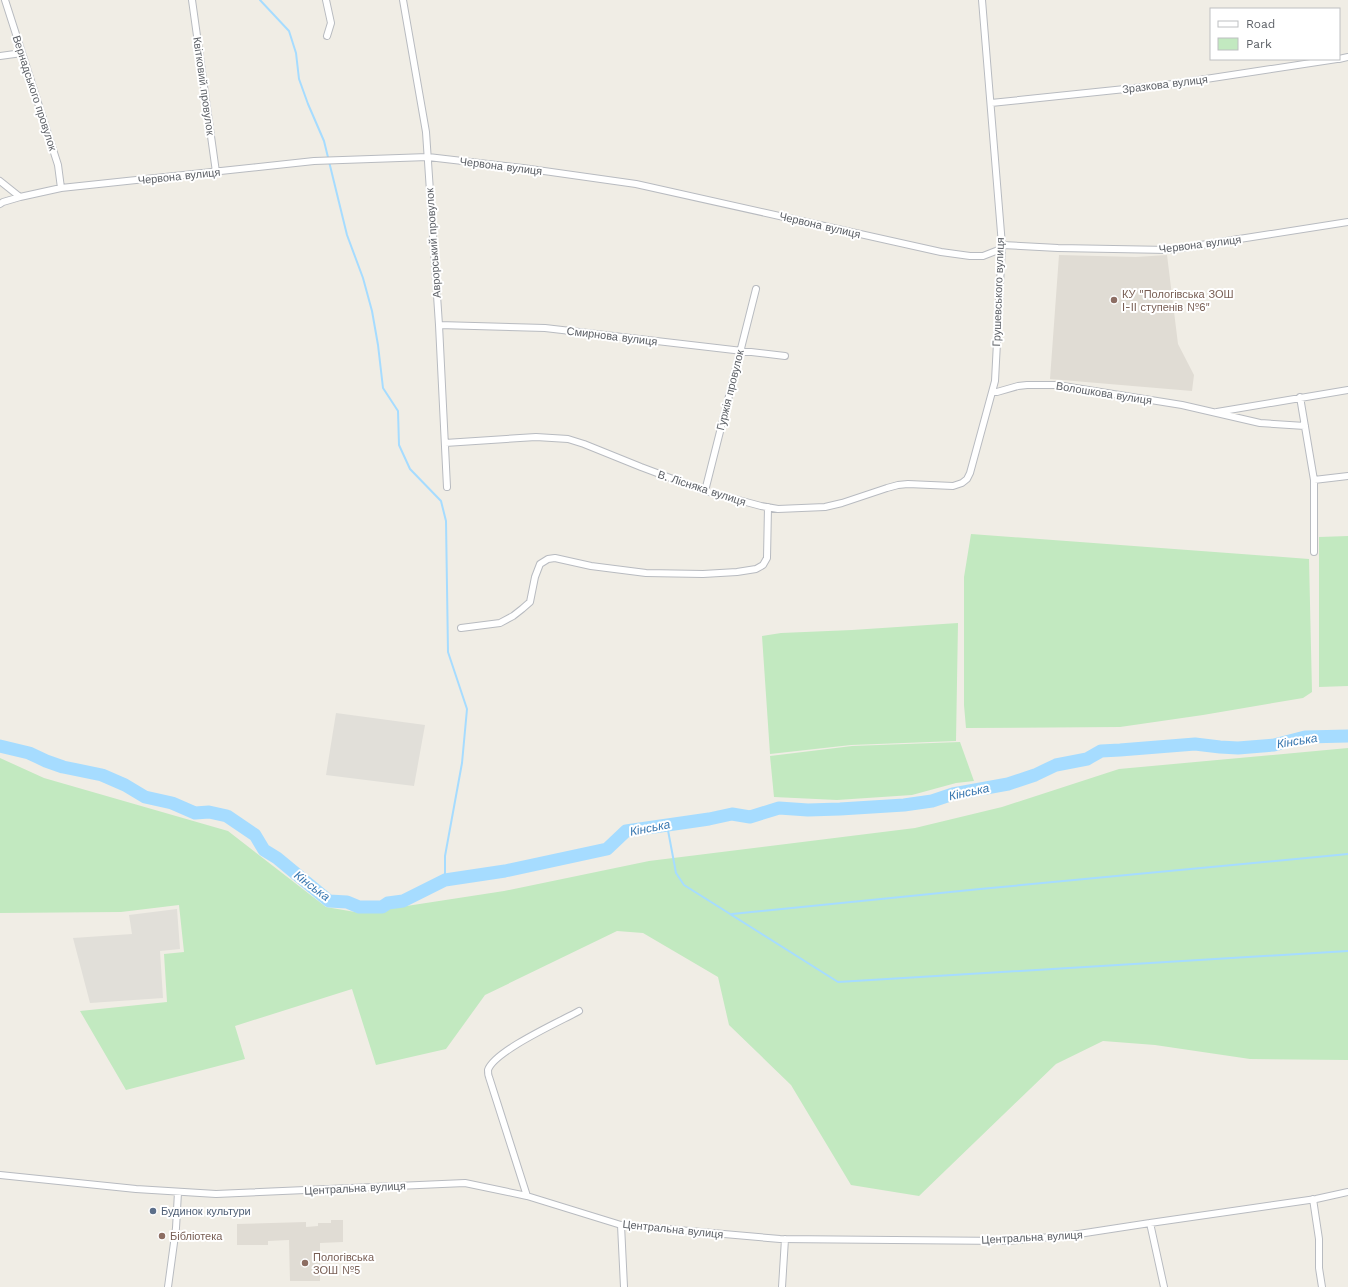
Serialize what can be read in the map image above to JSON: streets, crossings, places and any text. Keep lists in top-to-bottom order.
{
  "streets": {
    "street": [
      "Зразкова вулиця",
      "Квітковий провулок",
      "Вернадського провулок",
      "Червона вулиця",
      "Аврорський провулок",
      "Грушевського вулиця",
      "Смирнова вулиця",
      "Гуржія провулок",
      "Волошкова вулиця",
      "В. Лісняка вулиця",
      "Центральна вулиця"
    ]
  },
  "crossings": [
    ["Зразкова вулиця", "Грушевського вулиця"],
    ["Квітковий провулок", "Червона вулиця"],
    ["Вернадського провулок", "Червона вулиця"],
    ["Червона вулиця", "Аврорський провулок"],
    ["Червона вулиця", "Грушевського вулиця"],
    ["Аврорський провулок", "Смирнова вулиця"],
    ["Аврорський провулок", "В. Лісняка вулиця"],
    ["Грушевського вулиця", "Волошкова вулиця"],
    ["Грушевського вулиця", "В. Лісняка вулиця"],
    ["Смирнова вулиця", "Гуржія провулок"],
    ["Гуржія провулок", "В. Лісняка вулиця"]
  ],
  "water": ["Кінська"],
  "places": [
    "КУ \"Пологівська ЗОШ І-ІІ ступенів №6\"",
    "Будинок культури",
    "Бібліотека",
    "Пологівська ЗОШ №5"
  ],
  "legend": ["Road", "Park"]
}
